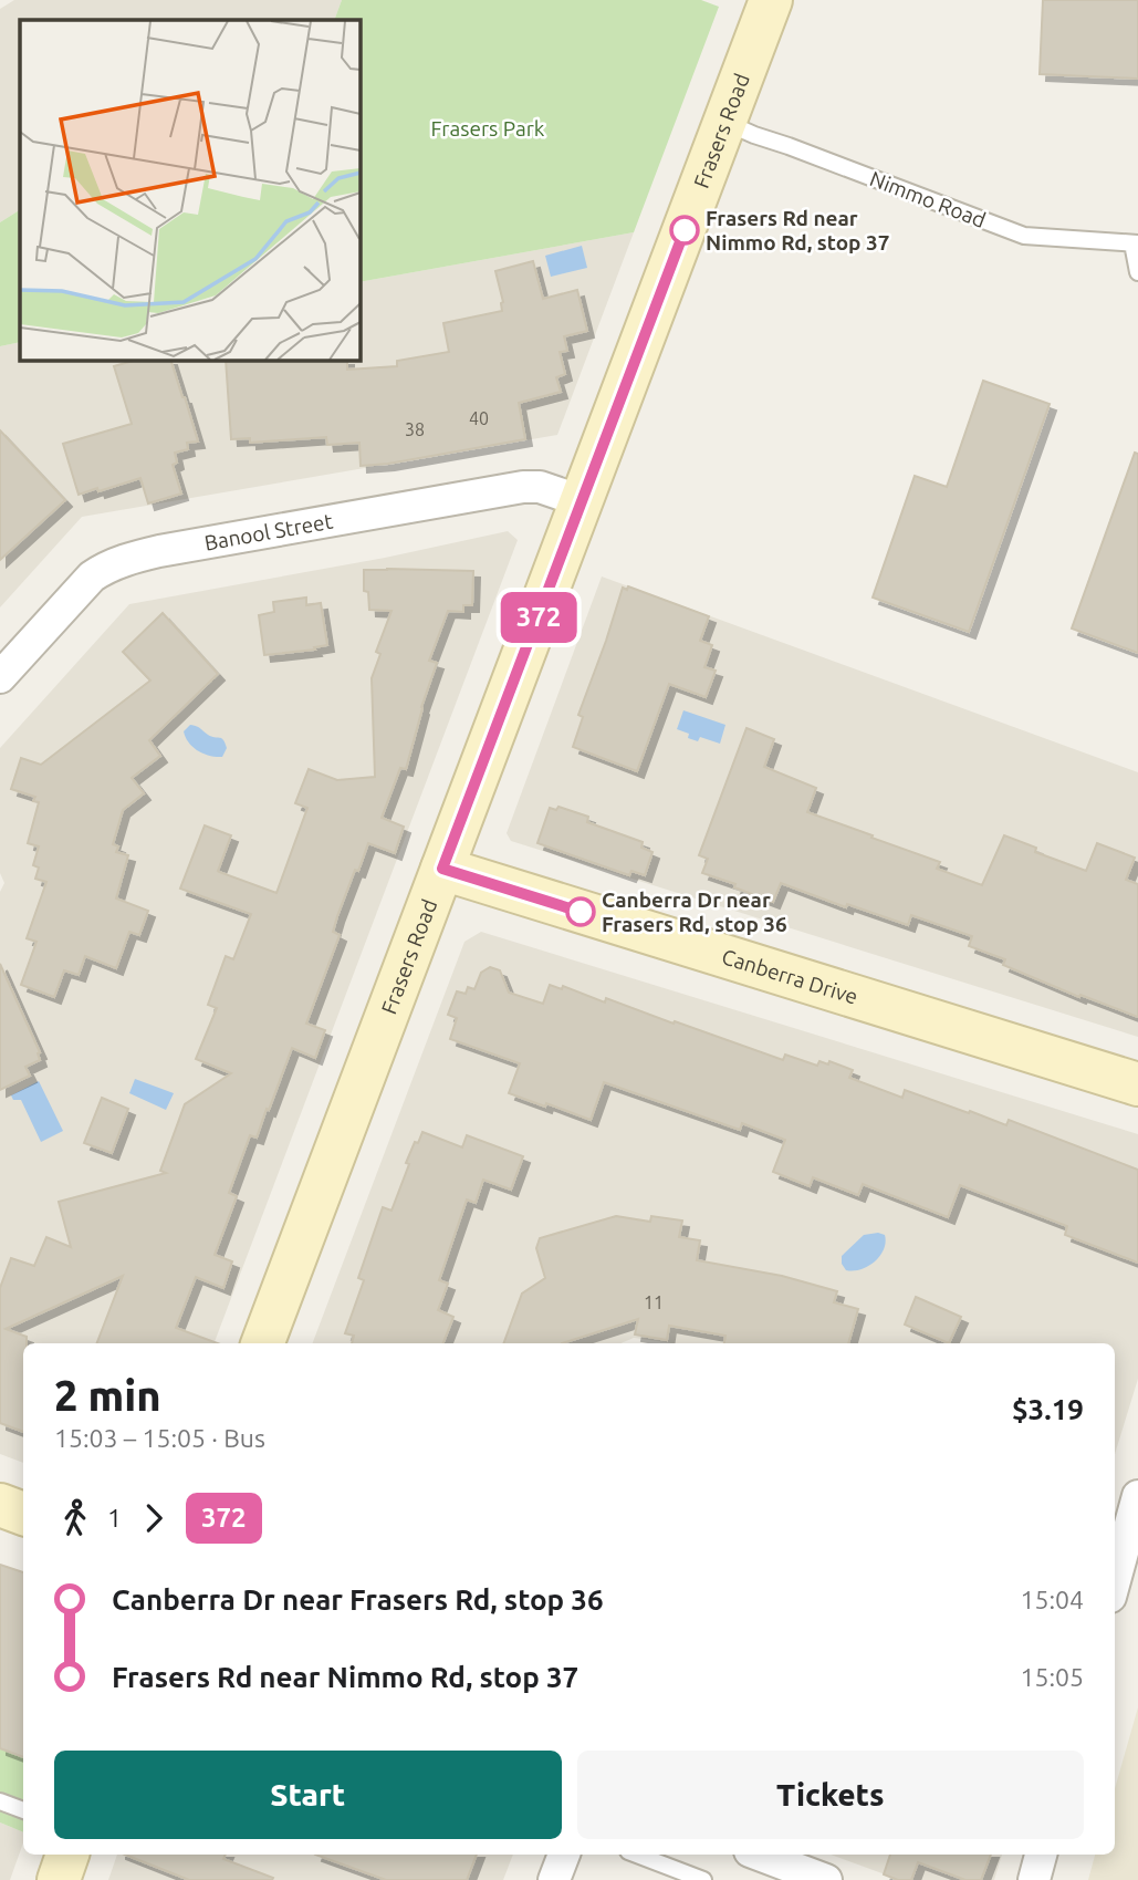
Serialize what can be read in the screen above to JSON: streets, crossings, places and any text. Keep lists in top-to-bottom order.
{
  "streets": {
    "street": ["Frasers Road", "Banool Street", "Canberra Drive"],
    "lane": ["Nimmo Road"]
  },
  "crossings": [
    ["Frasers Road", "Nimmo Road"],
    ["Frasers Road", "Banool Street"],
    ["Frasers Road", "Canberra Drive"]
  ],
  "parks": ["Frasers Park"],
  "places": ["Frasers Rd near Nimmo Rd, stop 37", "Canberra Dr near Frasers Rd, stop 36"],
  "lines": ["bus line 372"],
  "house_numbers": ["40", "38", "11"],
  "page": {
    "on_map": "372",
    "heading": ["2 min", "15:03 – 15:05 · Bus", "$3.19"],
    "legs": ["1", "372"],
    "list": [
      {
        "name": "Canberra Dr near Frasers Rd, stop 36",
        "value": "15:04"
      },
      {
        "name": "Frasers Rd near Nimmo Rd, stop 37",
        "value": "15:05"
      }
    ],
    "buttons": ["Start", "Tickets"]
  }
}
